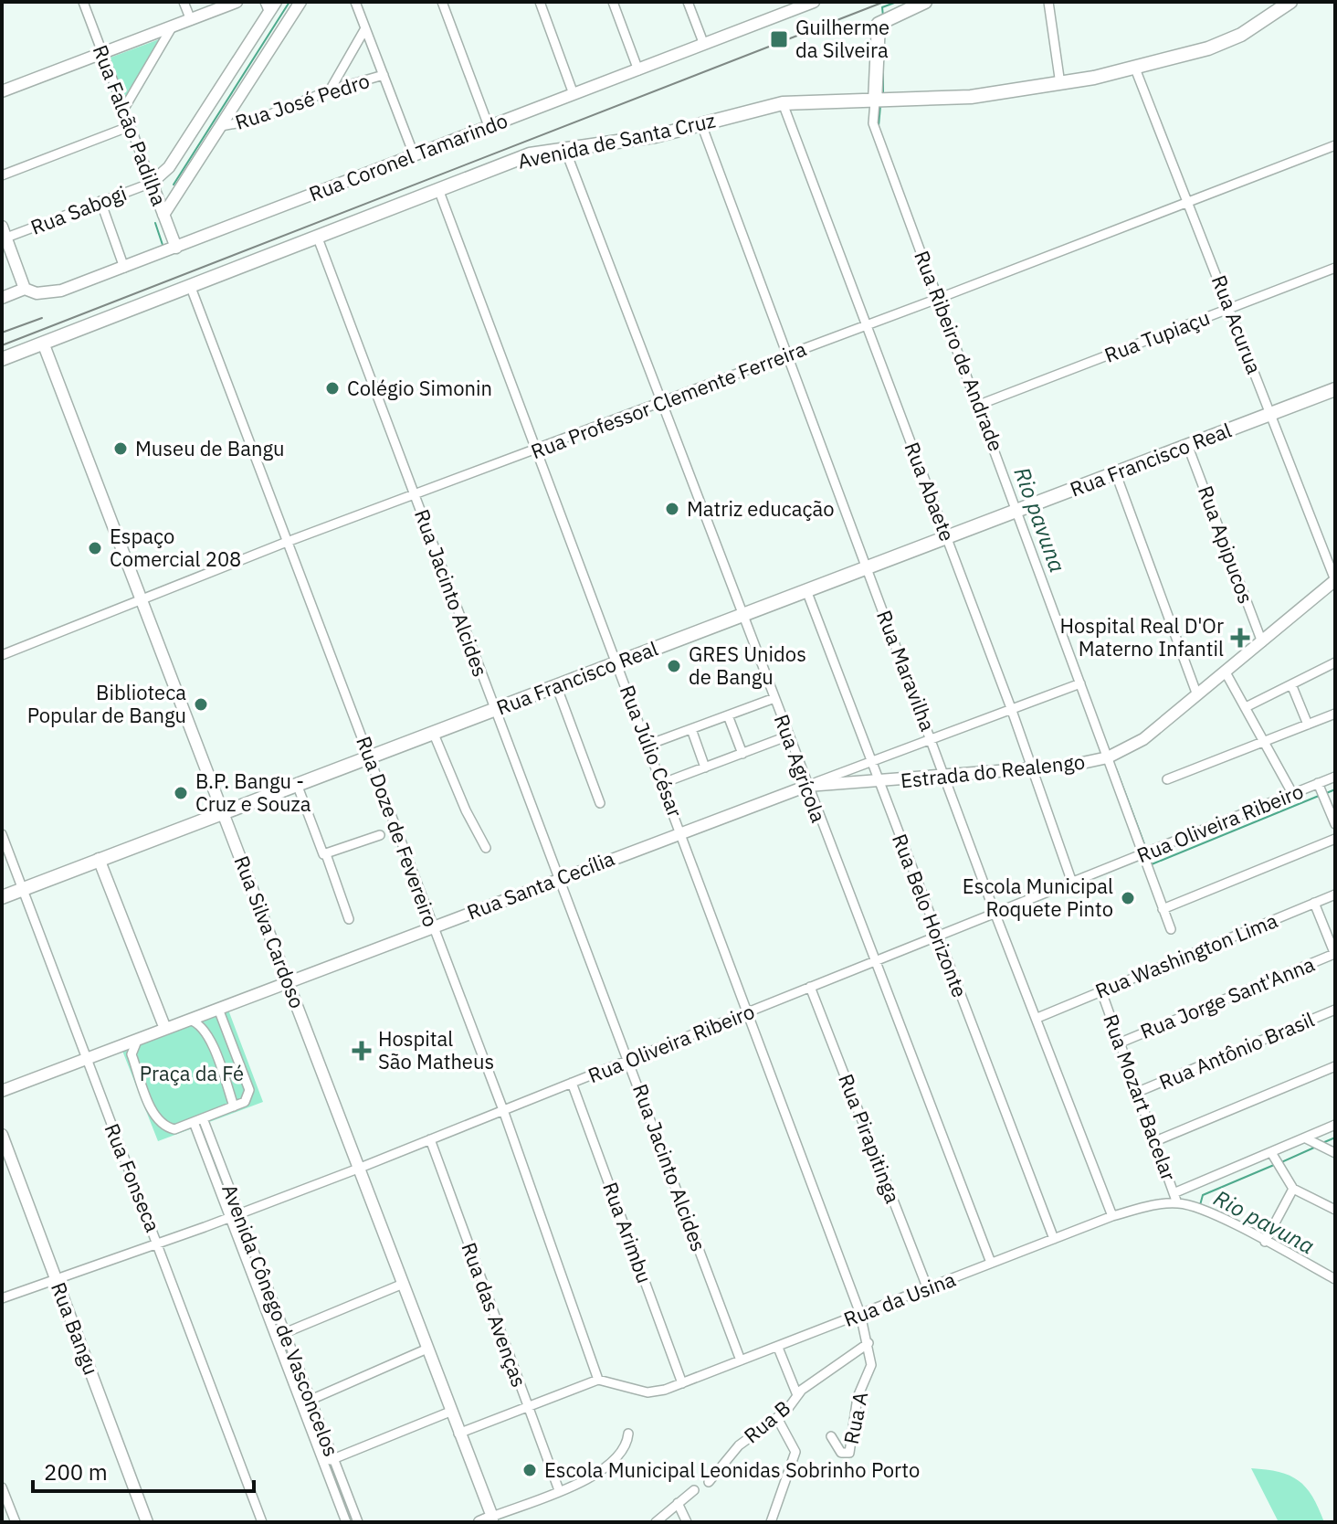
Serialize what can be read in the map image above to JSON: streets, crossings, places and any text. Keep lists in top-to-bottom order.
{
  "streets": {
    "main road": ["Avenida de Santa Cruz", "Rua Francisco Real"],
    "street": [
      "Rua José Pedro",
      "Rua Falcão Padilha",
      "Rua Coronel Tamarindo",
      "Rua Sabogi",
      "Rua Acurua",
      "Rua Tupiaçu",
      "Rua Ribeiro de Andrade",
      "Rua Professor Clemente Ferreira",
      "Rua Abaete",
      "Rua Apipucos",
      "Rua Jacinto Alcides",
      "Rua Maravilha",
      "Rua Júlio César",
      "Rua Agrícola",
      "Estrada do Realengo",
      "Rua Oliveira Ribeiro",
      "Rua Doze de Fevereiro",
      "Rua Santa Cecília",
      "Rua Belo Horizonte",
      "Rua Silva Cardoso",
      "Rua Washington Lima",
      "Rua Jorge Sant'Anna",
      "Rua Antônio Brasil",
      "Rua Mozart Bacelar",
      "Rua Pirapitinga",
      "Rua Fonseca",
      "Rua Arimbu",
      "Rua da Usina",
      "Rua das Avenças",
      "Avenida Cônego de Vasconcelos",
      "Rua Bangu",
      "Rua A",
      "Rua B"
    ]
  },
  "crossings": [
    ["Rua Falcão Padilha", "Rua Coronel Tamarindo"],
    ["Rua Falcão Padilha", "Rua Sabogi"],
    ["Avenida de Santa Cruz", "Rua Acurua"],
    ["Avenida de Santa Cruz", "Rua Ribeiro de Andrade"],
    ["Avenida de Santa Cruz", "Rua Abaete"],
    ["Avenida de Santa Cruz", "Rua Jacinto Alcides"],
    ["Avenida de Santa Cruz", "Rua Maravilha"],
    ["Avenida de Santa Cruz", "Rua Júlio César"],
    ["Avenida de Santa Cruz", "Rua Agrícola"],
    ["Avenida de Santa Cruz", "Rua Doze de Fevereiro"],
    ["Avenida de Santa Cruz", "Rua Silva Cardoso"],
    ["Rua Acurua", "Rua Tupiaçu"],
    ["Rua Acurua", "Rua Professor Clemente Ferreira"],
    ["Rua Acurua", "Rua Francisco Real"],
    ["Rua Acurua", "Estrada do Realengo"],
    ["Rua Tupiaçu", "Rua Ribeiro de Andrade"],
    ["Rua Ribeiro de Andrade", "Rua Professor Clemente Ferreira"],
    ["Rua Ribeiro de Andrade", "Rua Francisco Real"],
    ["Rua Ribeiro de Andrade", "Estrada do Realengo"],
    ["Rua Ribeiro de Andrade", "Rua Oliveira Ribeiro"],
    ["Rua Ribeiro de Andrade", "Rua Santa Cecília"],
    ["Rua Professor Clemente Ferreira", "Rua Abaete"],
    ["Rua Professor Clemente Ferreira", "Rua Jacinto Alcides"],
    ["Rua Professor Clemente Ferreira", "Rua Maravilha"],
    ["Rua Professor Clemente Ferreira", "Rua Júlio César"],
    ["Rua Professor Clemente Ferreira", "Rua Agrícola"],
    ["Rua Professor Clemente Ferreira", "Rua Doze de Fevereiro"],
    ["Rua Professor Clemente Ferreira", "Rua Silva Cardoso"],
    ["Rua Francisco Real", "Rua Abaete"],
    ["Rua Francisco Real", "Rua Apipucos"],
    ["Rua Francisco Real", "Rua Jacinto Alcides"],
    ["Rua Francisco Real", "Rua Maravilha"],
    ["Rua Francisco Real", "Rua Júlio César"],
    ["Rua Francisco Real", "Rua Agrícola"],
    ["Rua Francisco Real", "Rua Doze de Fevereiro"],
    ["Rua Francisco Real", "Rua Belo Horizonte"],
    ["Rua Francisco Real", "Rua Silva Cardoso"],
    ["Rua Francisco Real", "Rua Fonseca"],
    ["Rua Abaete", "Estrada do Realengo"],
    ["Rua Abaete", "Rua Oliveira Ribeiro"],
    ["Rua Abaete", "Rua Santa Cecília"],
    ["Rua Apipucos", "Estrada do Realengo"],
    ["Rua Jacinto Alcides", "Rua Oliveira Ribeiro"],
    ["Rua Jacinto Alcides", "Rua Santa Cecília"],
    ["Rua Jacinto Alcides", "Rua da Usina"],
    ["Rua Maravilha", "Estrada do Realengo"],
    ["Rua Maravilha", "Rua Oliveira Ribeiro"],
    ["Rua Maravilha", "Rua Santa Cecília"],
    ["Rua Maravilha", "Rua Washington Lima"],
    ["Rua Maravilha", "Rua da Usina"],
    ["Rua Júlio César", "Rua Oliveira Ribeiro"],
    ["Rua Júlio César", "Rua Santa Cecília"],
    ["Rua Júlio César", "Rua da Usina"],
    ["Rua Júlio César", "Rua A"],
    ["Rua Agrícola", "Estrada do Realengo"],
    ["Rua Agrícola", "Rua Oliveira Ribeiro"],
    ["Rua Agrícola", "Rua Santa Cecília"],
    ["Rua Agrícola", "Rua da Usina"],
    ["Estrada do Realengo", "Rua Santa Cecília"],
    ["Estrada do Realengo", "Rua Belo Horizonte"],
    ["Rua Oliveira Ribeiro", "Rua Doze de Fevereiro"],
    ["Rua Oliveira Ribeiro", "Rua Belo Horizonte"],
    ["Rua Oliveira Ribeiro", "Rua Silva Cardoso"],
    ["Rua Oliveira Ribeiro", "Rua Pirapitinga"],
    ["Rua Oliveira Ribeiro", "Rua Fonseca"],
    ["Rua Oliveira Ribeiro", "Rua Arimbu"],
    ["Rua Oliveira Ribeiro", "Rua das Avenças"],
    ["Rua Oliveira Ribeiro", "Avenida Cônego de Vasconcelos"],
    ["Rua Oliveira Ribeiro", "Rua Bangu"],
    ["Rua Doze de Fevereiro", "Rua Santa Cecília"],
    ["Rua Doze de Fevereiro", "Rua da Usina"],
    ["Rua Santa Cecília", "Rua Belo Horizonte"],
    ["Rua Santa Cecília", "Rua Silva Cardoso"],
    ["Rua Santa Cecília", "Rua Fonseca"],
    ["Rua Santa Cecília", "Avenida Cônego de Vasconcelos"],
    ["Rua Belo Horizonte", "Rua da Usina"],
    ["Rua Washington Lima", "Rua Mozart Bacelar"],
    ["Rua Jorge Sant'Anna", "Rua Mozart Bacelar"],
    ["Rua Antônio Brasil", "Rua Mozart Bacelar"],
    ["Rua Mozart Bacelar", "Rua da Usina"],
    ["Rua Pirapitinga", "Rua da Usina"],
    ["Rua Arimbu", "Rua da Usina"],
    ["Rua da Usina", "Rua A"],
    ["Rua A", "Rua B"]
  ],
  "water": ["Rio pavuna"],
  "parks": ["Praça da Fé"],
  "places": {
    "transit": ["Guilherme da Silveira"],
    "other": [
      "Colégio Simonin",
      "Museu de Bangu",
      "Matriz educação",
      "Espaço Comercial 208",
      "GRES Unidos de Bangu",
      "Biblioteca Popular de Bangu",
      "B.P. Bangu - Cruz e Souza",
      "Escola Municipal Roquete Pinto",
      "Escola Municipal Leonidas Sobrinho Porto"
    ],
    "health": ["Hospital Real D'Or Materno Infantil", "Hospital São Matheus"]
  },
  "scale_bar": "200 m"
}
